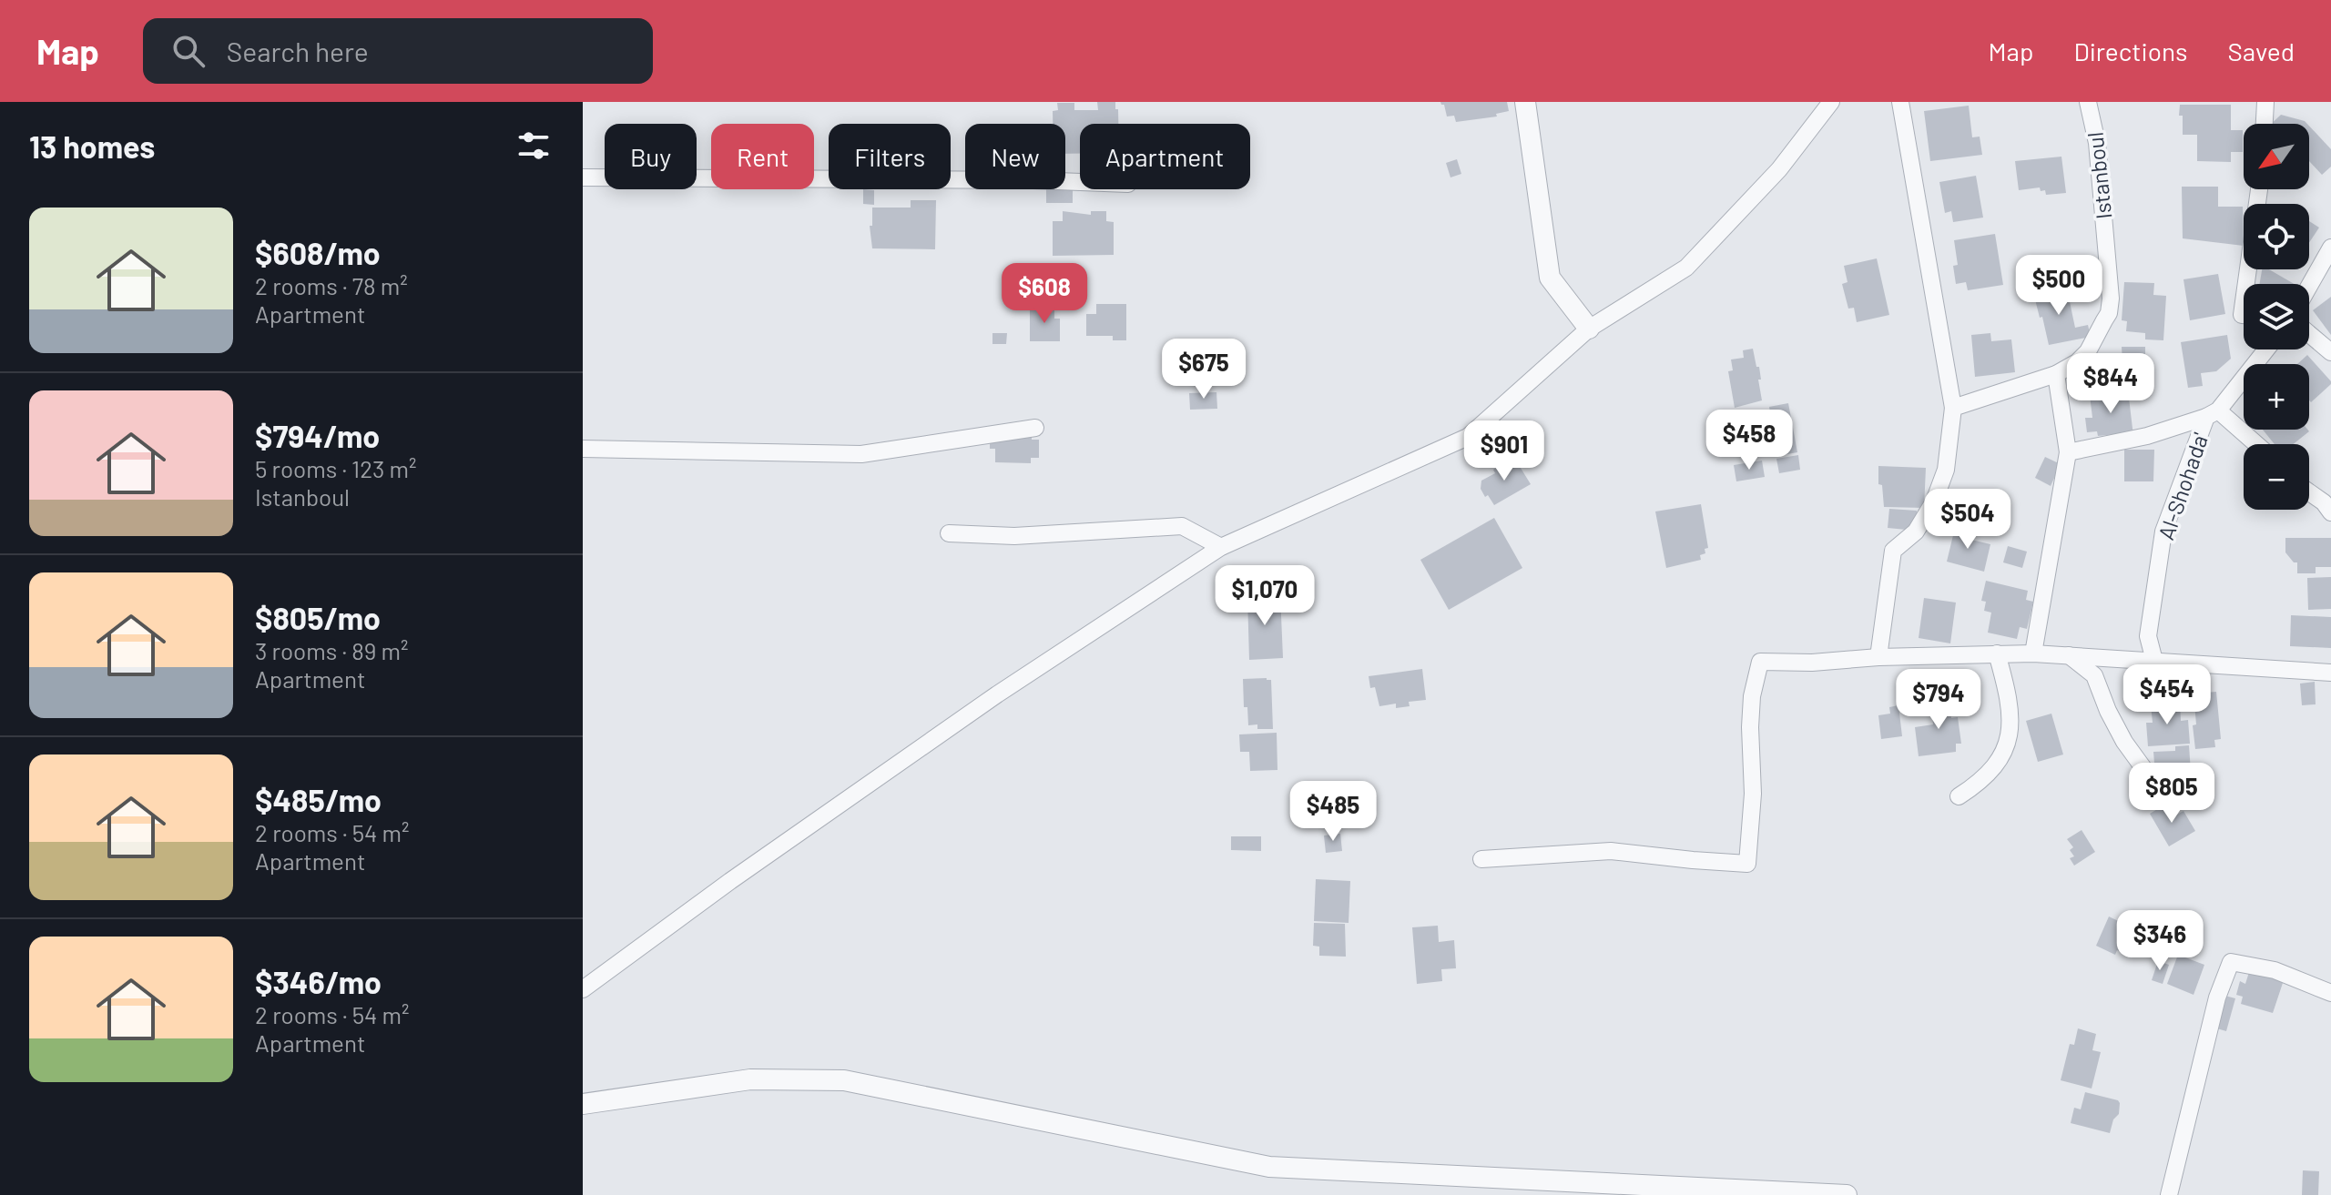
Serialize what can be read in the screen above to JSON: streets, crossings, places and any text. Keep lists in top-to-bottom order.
{
  "streets": {
    "street": ["Istanboul", "Al-Shohada'"]
  },
  "north": "bottom left",
  "page": {
    "header": "Map",
    "search": "Search here",
    "nav": ["Map", "Directions", "Saved"],
    "heading": "13 homes",
    "map_buttons": ["+", "−"],
    "chip": [
      "Buy",
      "Rent",
      "Filters",
      "New",
      "Apartment"
    ],
    "list": [
      {
        "name": "$608/mo",
        "note": "2 rooms · 78 m² · Apartment"
      },
      {
        "name": "$794/mo",
        "note": "5 rooms · 123 m² · Istanboul"
      },
      {
        "name": "$805/mo",
        "note": "3 rooms · 89 m² · Apartment"
      },
      {
        "name": "$485/mo",
        "note": "2 rooms · 54 m² · Apartment"
      },
      {
        "name": "$346/mo",
        "note": "2 rooms · 54 m² · Apartment"
      }
    ],
    "price": [
      "$500",
      "$608",
      "$675",
      "$844",
      "$458",
      "$901",
      "$504",
      "$1,070",
      "$454",
      "$794",
      "$805",
      "$485",
      "$346"
    ]
  }
}
